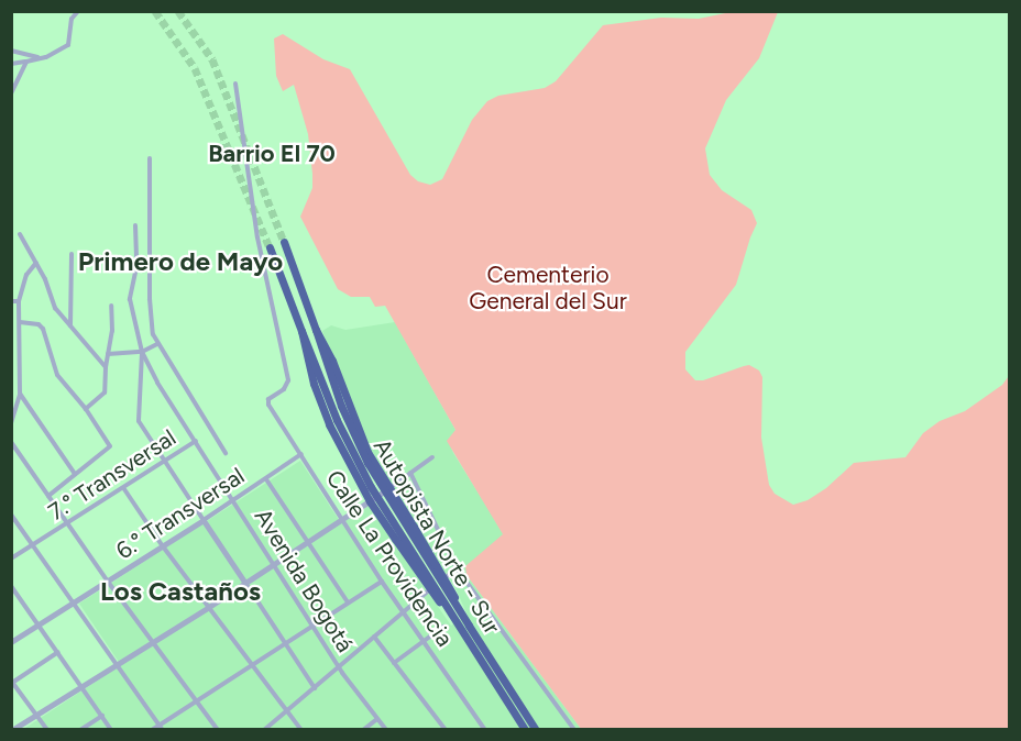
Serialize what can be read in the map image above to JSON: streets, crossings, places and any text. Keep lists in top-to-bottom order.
{
  "streets": {
    "highway": ["Autopista Norte - Sur"],
    "street": [
      "7.° Transversal",
      "6.° Transversal",
      "Calle La Providencia",
      "Avenida Bogotá"
    ]
  },
  "crossings": [
    ["7.° Transversal", "Avenida Bogotá"],
    ["6.° Transversal", "Calle La Providencia"],
    ["6.° Transversal", "Avenida Bogotá"]
  ],
  "districts": ["Barrio El 70", "Primero de Mayo", "Los Castaños"],
  "parks": ["Cementerio General del Sur"]
}
